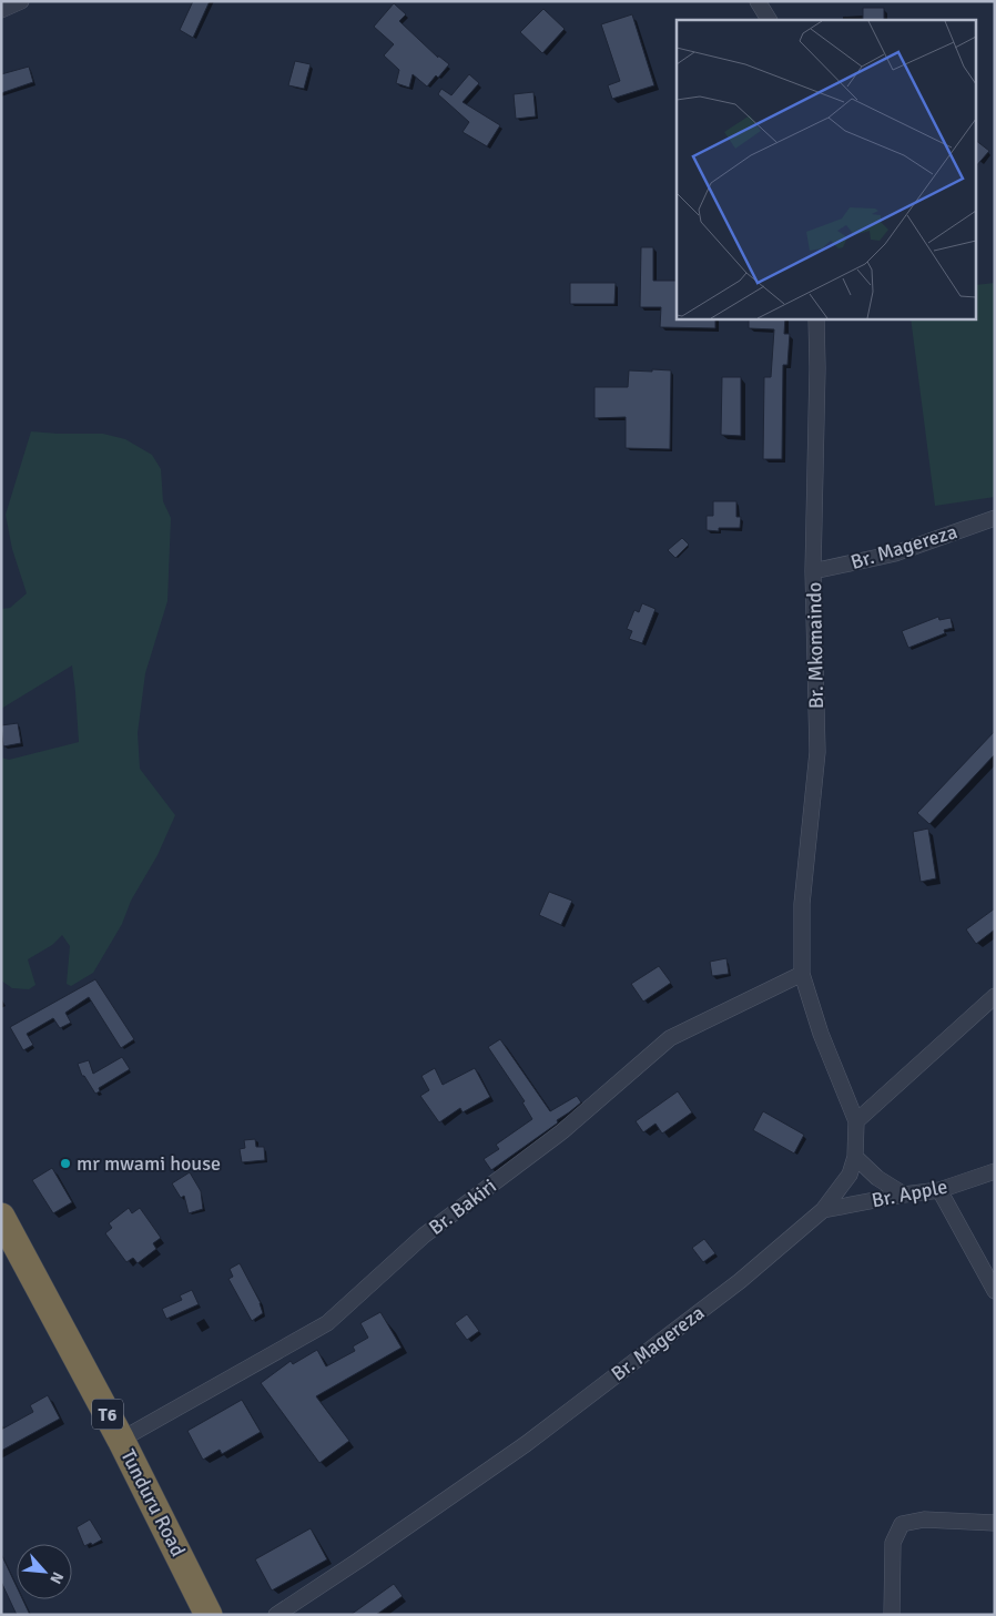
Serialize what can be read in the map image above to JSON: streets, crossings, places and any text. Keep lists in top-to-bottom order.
{
  "streets": {
    "highway": ["T6", "Tunduru Road"],
    "street": [
      "Br. Magereza",
      "Br. Mkomaindo",
      "Br. Apple",
      "Br. Bakiri"
    ]
  },
  "crossings": [
    ["Br. Magereza", "Br. Mkomaindo"],
    ["Br. Magereza", "Br. Apple"],
    ["Br. Magereza", "Br. Bakiri"],
    ["Br. Mkomaindo", "Br. Bakiri"],
    ["Br. Bakiri", "Tunduru Road"]
  ],
  "places": ["mr mwami house"],
  "north": "bottom right"
}
